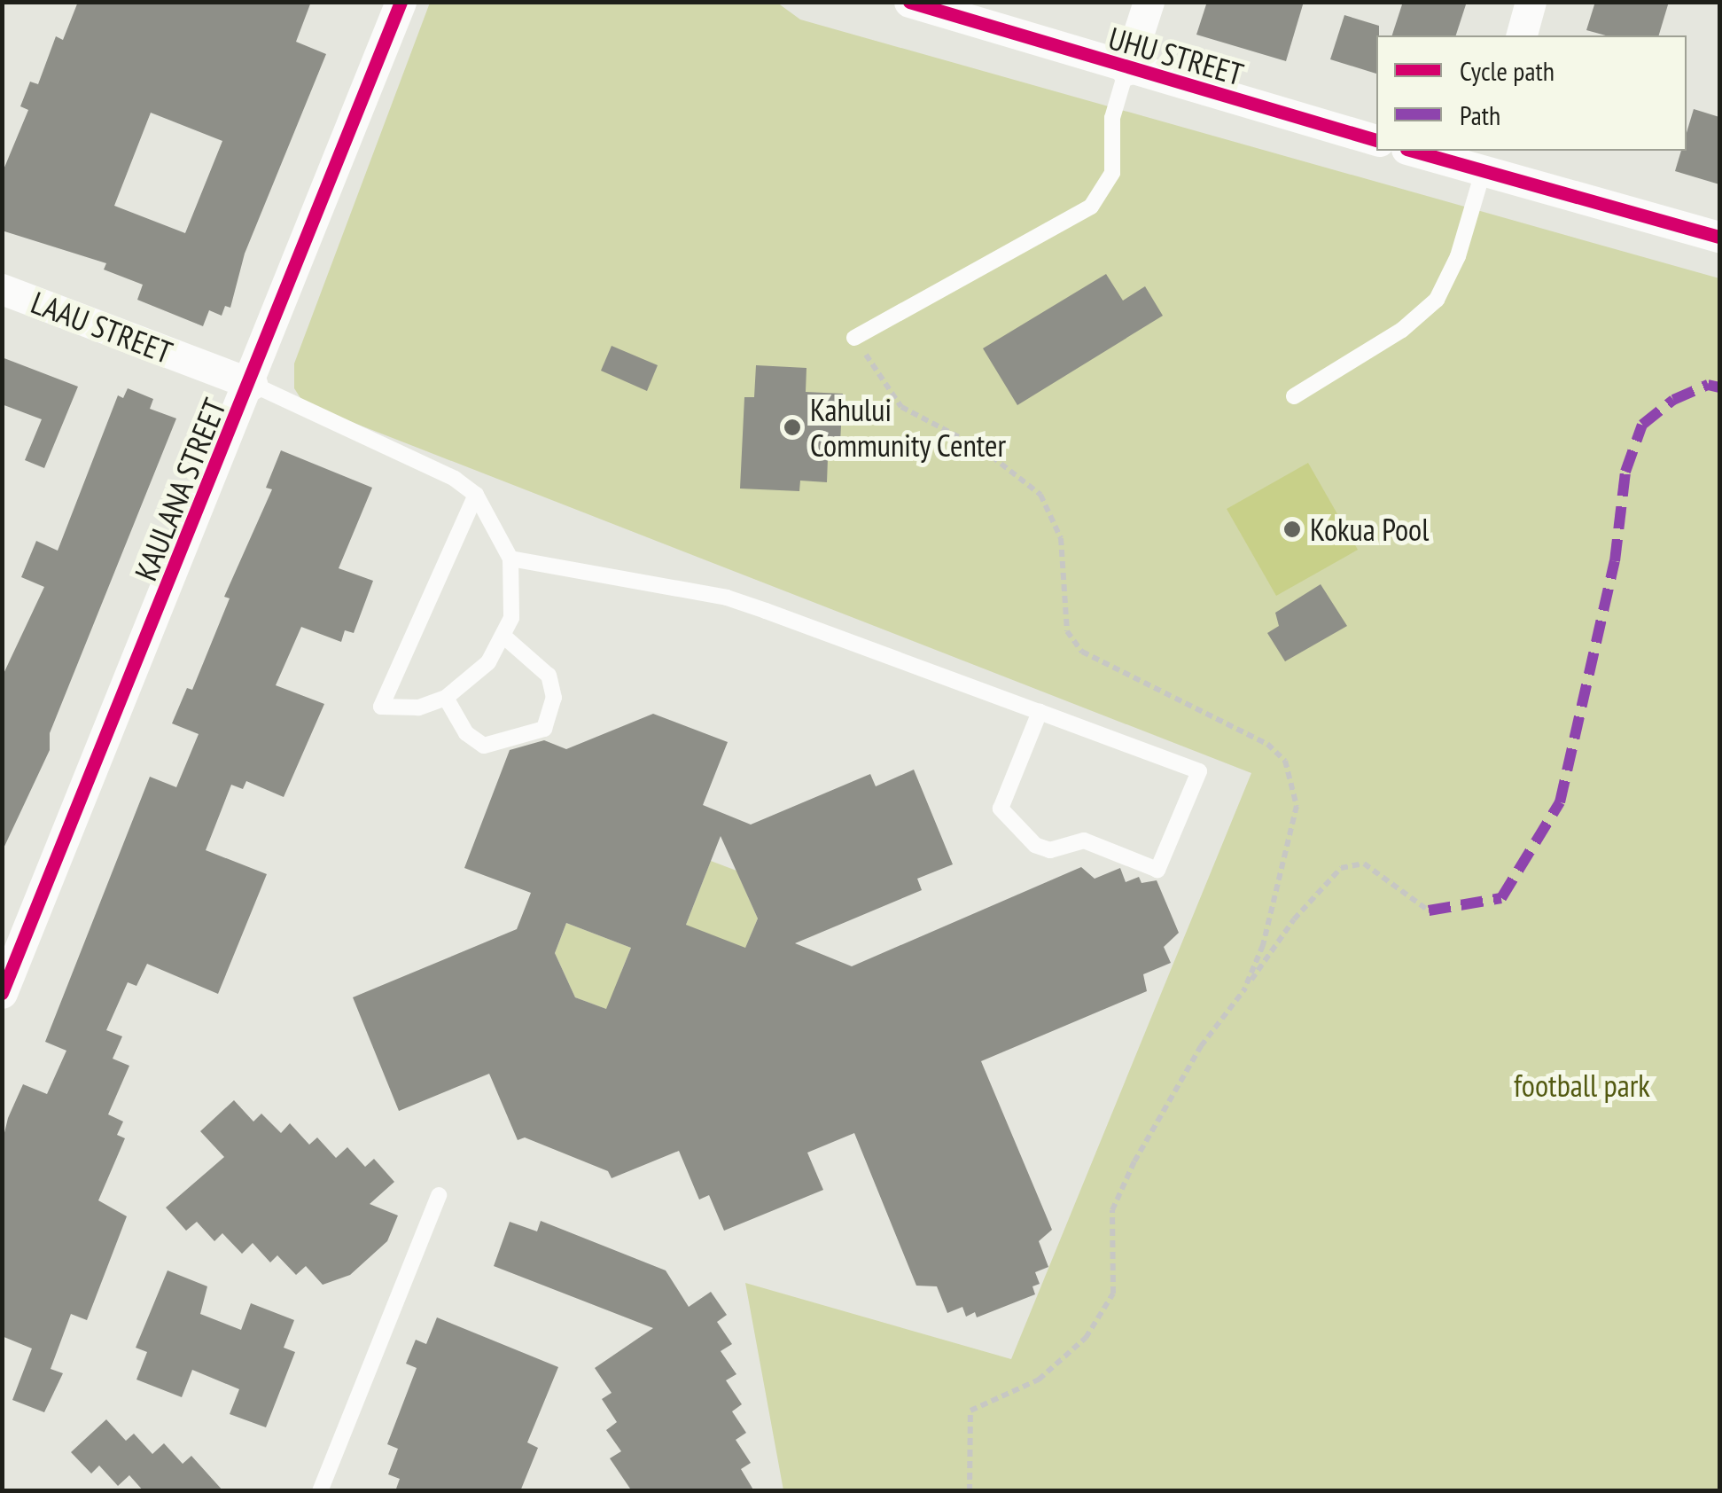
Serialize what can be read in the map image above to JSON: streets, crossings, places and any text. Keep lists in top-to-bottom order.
{
  "streets": {
    "street": ["UHU STREET", "LAAU STREET", "KAULANA STREET"]
  },
  "crossings": [
    ["LAAU STREET", "KAULANA STREET"]
  ],
  "parks": ["football park"],
  "places": ["Kahului Community Center", "Kokua Pool"],
  "legend": ["Cycle path", "Path"]
}
